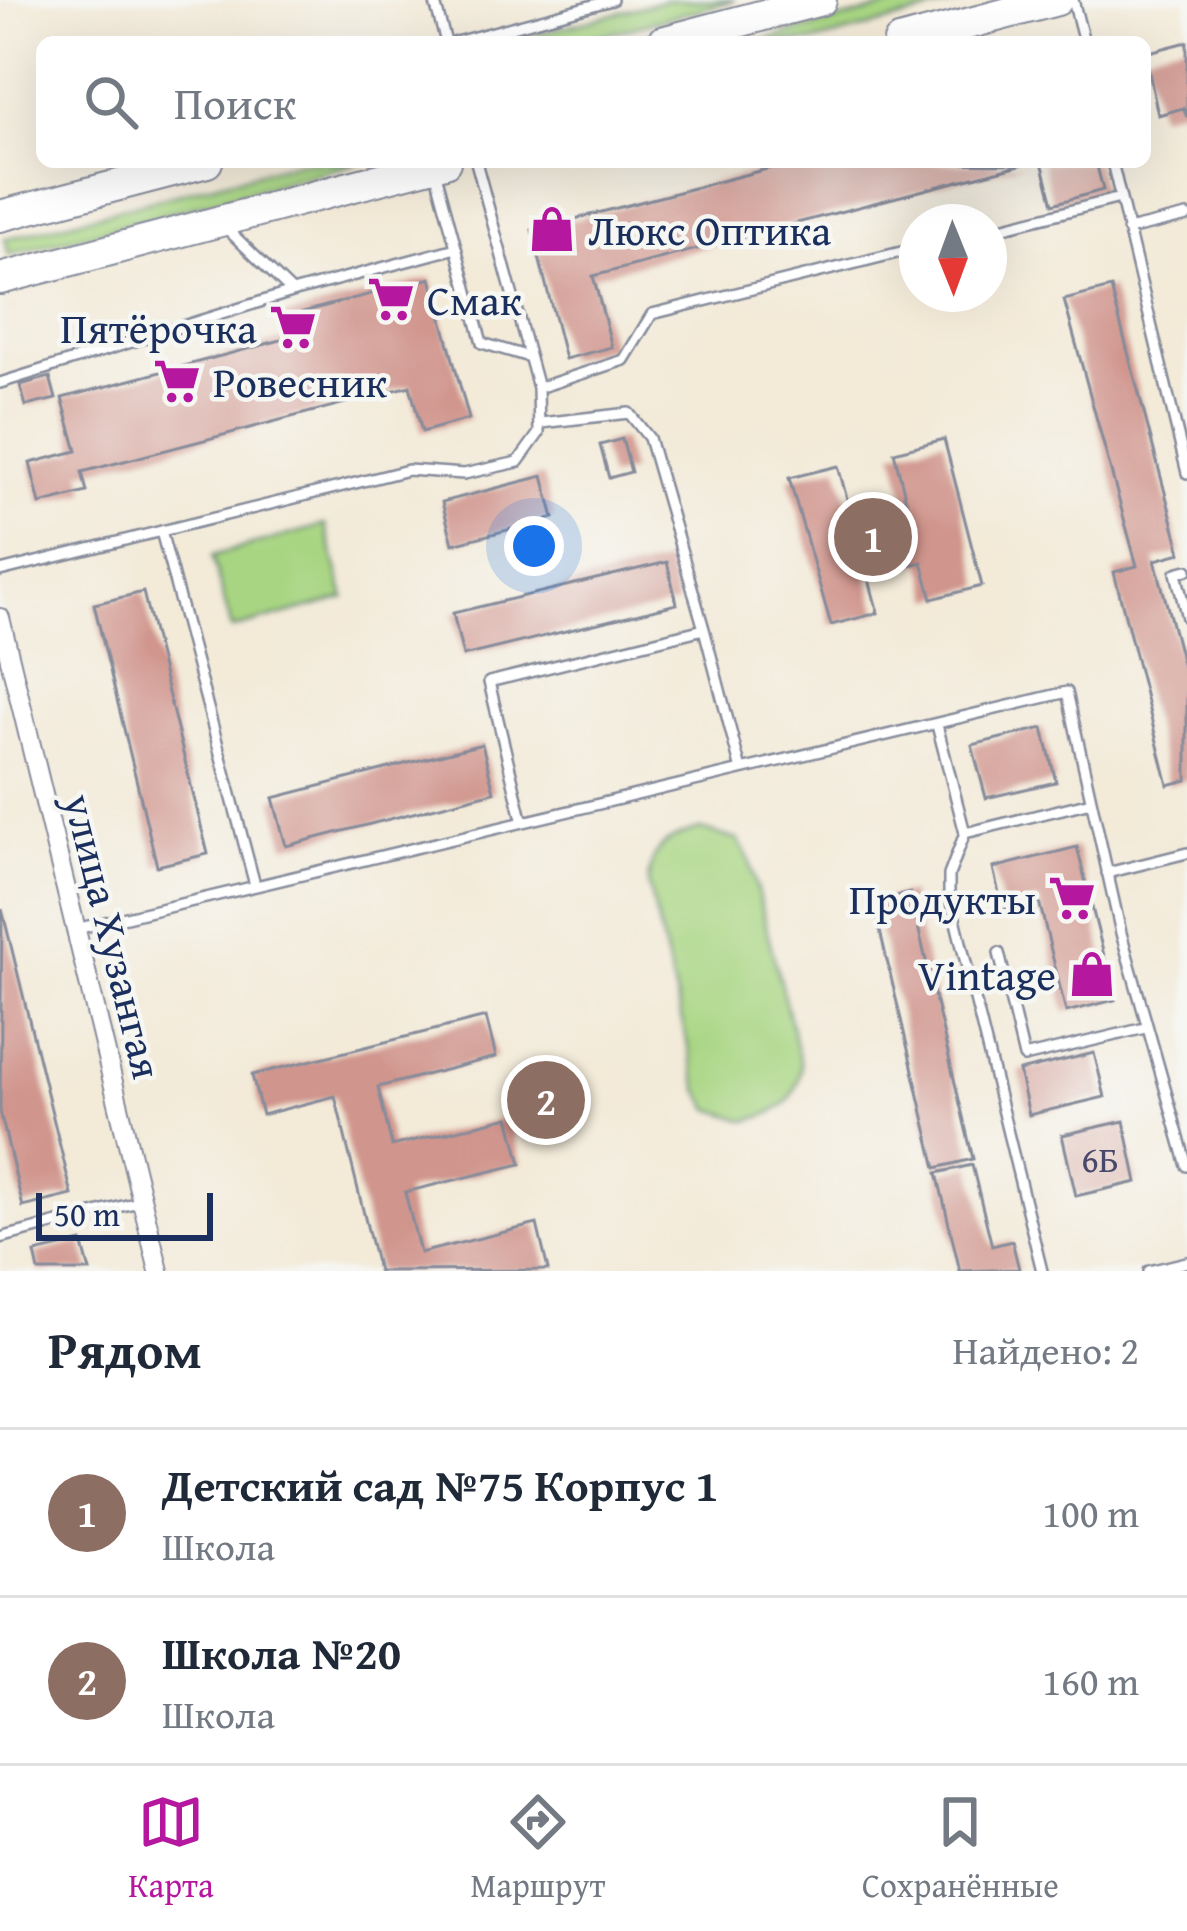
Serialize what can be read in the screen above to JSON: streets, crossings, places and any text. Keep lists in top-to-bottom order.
{
  "streets": {
    "street": ["улица Хузангая"]
  },
  "places": {
    "shop": ["Люкс Оптика", "Vintage"],
    "supermarket": [
      "Смак",
      "Пятёрочка",
      "Ровесник",
      "Продукты"
    ]
  },
  "house_numbers": ["6Б"],
  "scale_bar": "50 m",
  "north": "bottom",
  "page": {
    "search": "Поиск",
    "pins": ["1", "2"],
    "scale": "50 m",
    "heading": ["Рядом", "Найдено: 2"],
    "list": [
      {
        "mark": "1",
        "name": "Детский сад №75 Корпус 1",
        "note": "Школа",
        "value": "100 m"
      },
      {
        "mark": "2",
        "name": "Школа №20",
        "note": "Школа",
        "value": "160 m"
      }
    ],
    "nav": ["Карта", "Маршрут", "Сохранённые"]
  }
}
